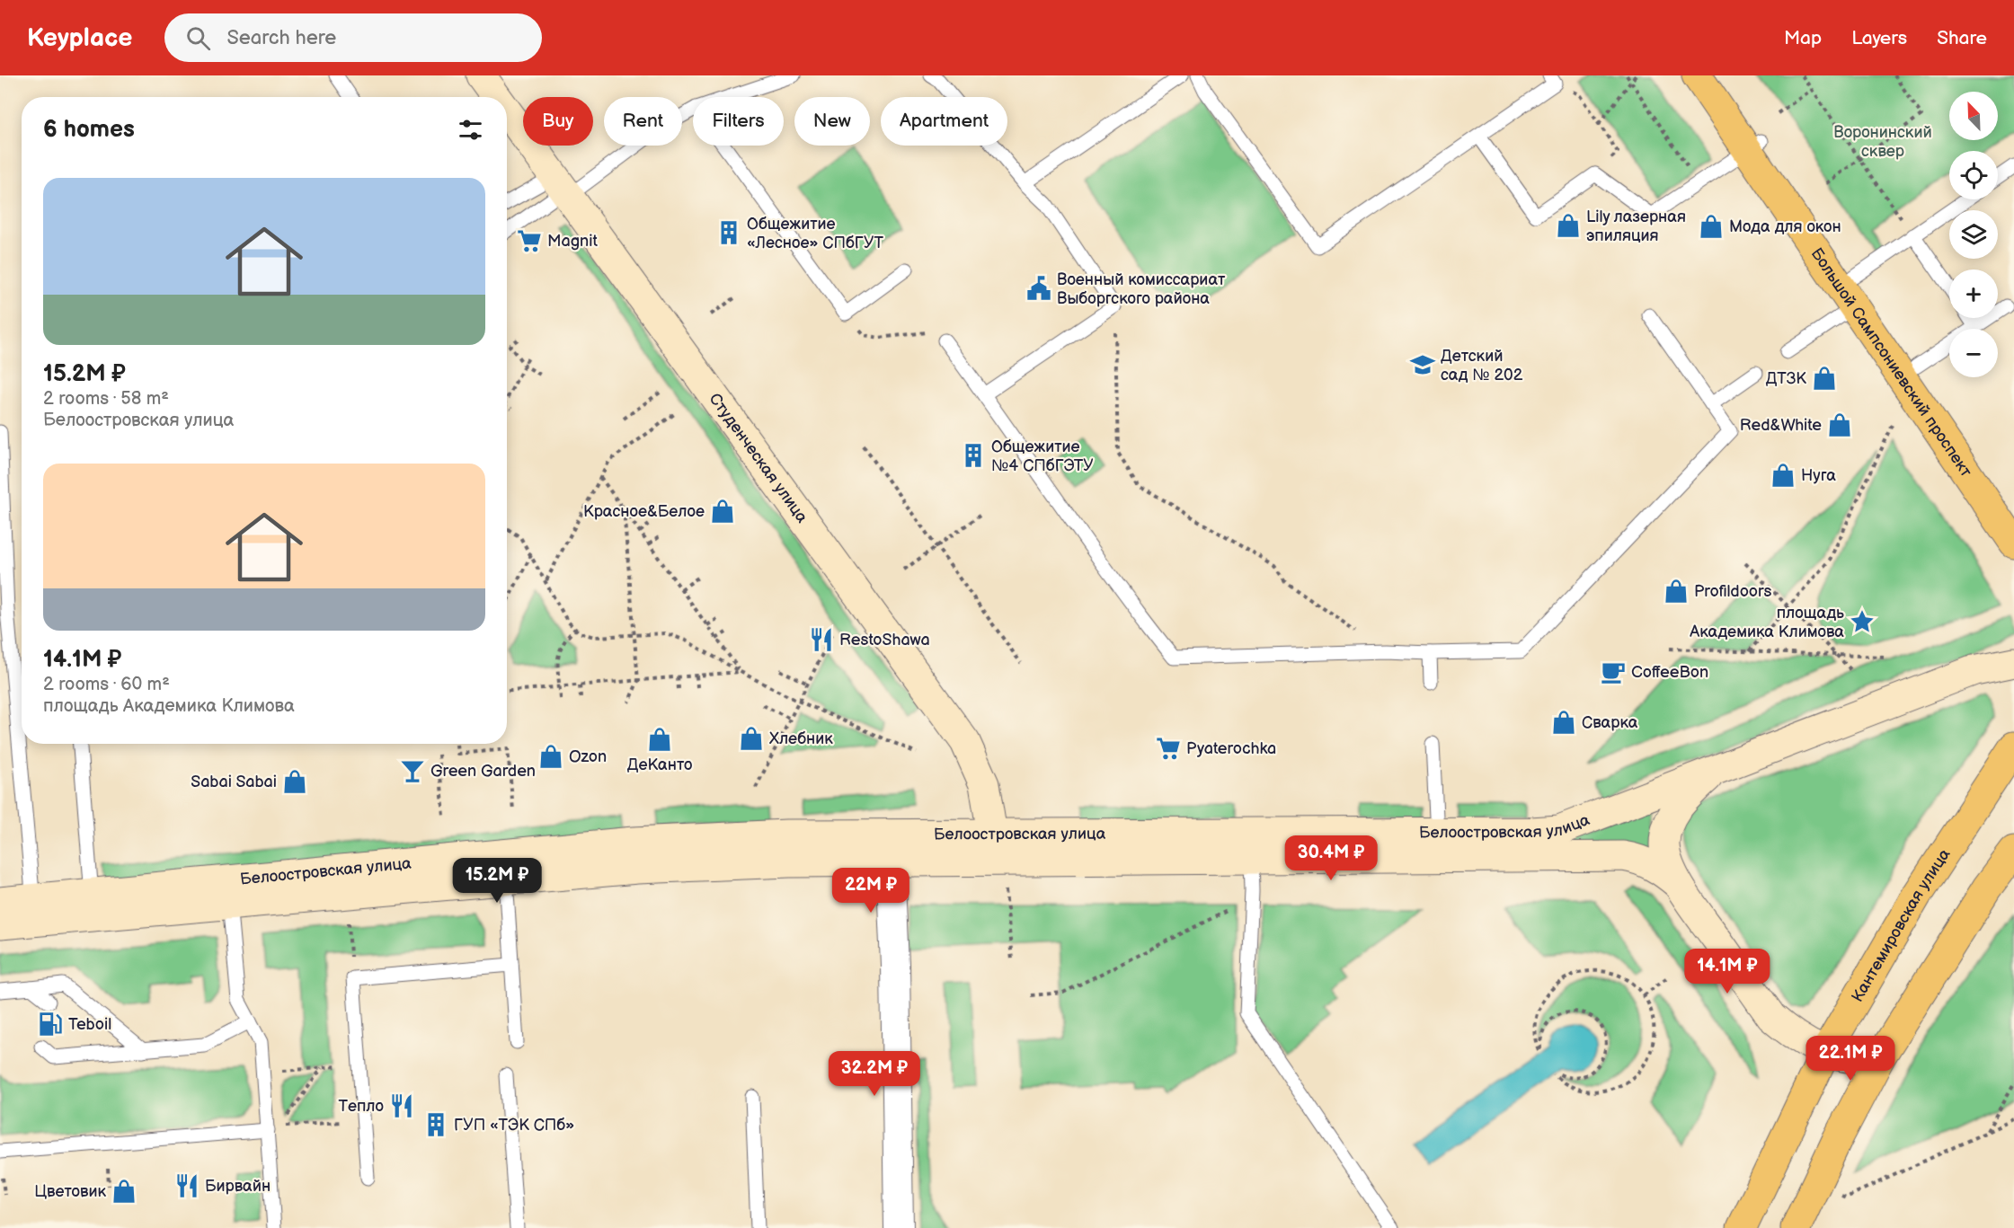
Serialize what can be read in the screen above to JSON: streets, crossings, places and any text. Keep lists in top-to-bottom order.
{
  "streets": {
    "main road": [
      "Большой Сампсониевский проспект",
      "Студенческая улица",
      "Белоостровская улица",
      "Кантемировская улица"
    ]
  },
  "crossings": [
    ["Студенческая улица", "Белоостровская улица"]
  ],
  "parks": ["Воронинский сквер"],
  "places": {
    "shop": [
      "Lily лазерная эпиляция",
      "Мода для окон",
      "ДТЗК",
      "Red&White",
      "Нуга",
      "Красное&Белое",
      "Profildoors",
      "Сварка",
      "Хлебник",
      "ДеКанто",
      "Ozon",
      "Sabai Sabai",
      "Цветовик"
    ],
    "building": ["Общежитие «Лесное» СПбГУТ", "Общежитие №4 СПбГЭТУ", "ГУП «ТЭК СПб»"],
    "supermarket": ["Magnit", "Pyaterochka"],
    "public building": ["Военный комиссариат Выборгского района"],
    "school or university": ["Детский сад № 202"],
    "place": ["площадь Академика Климова"],
    "restaurant": ["RestoShawa", "Тепло", "Бирвайн"],
    "cafe": ["CoffeeBon"],
    "bar": ["Green Garden"],
    "fuel station": ["Teboil"]
  },
  "north": "top left",
  "page": {
    "header": "Keyplace",
    "search": "Search here",
    "nav": ["Map", "Layers", "Share"],
    "map_buttons": ["+", "−"],
    "chip": [
      "Buy",
      "Rent",
      "Filters",
      "New",
      "Apartment"
    ],
    "heading": "6 homes",
    "list": [
      {
        "name": "15.2M ₽",
        "note": "2 rooms · 58 m² · Белоостровская улица"
      },
      {
        "name": "14.1M ₽",
        "note": "2 rooms · 60 m² · площадь Академика Климова"
      }
    ],
    "price": [
      "30.4M ₽",
      "15.2M ₽",
      "22M ₽",
      "14.1M ₽",
      "22.1M ₽",
      "32.2M ₽"
    ]
  }
}
